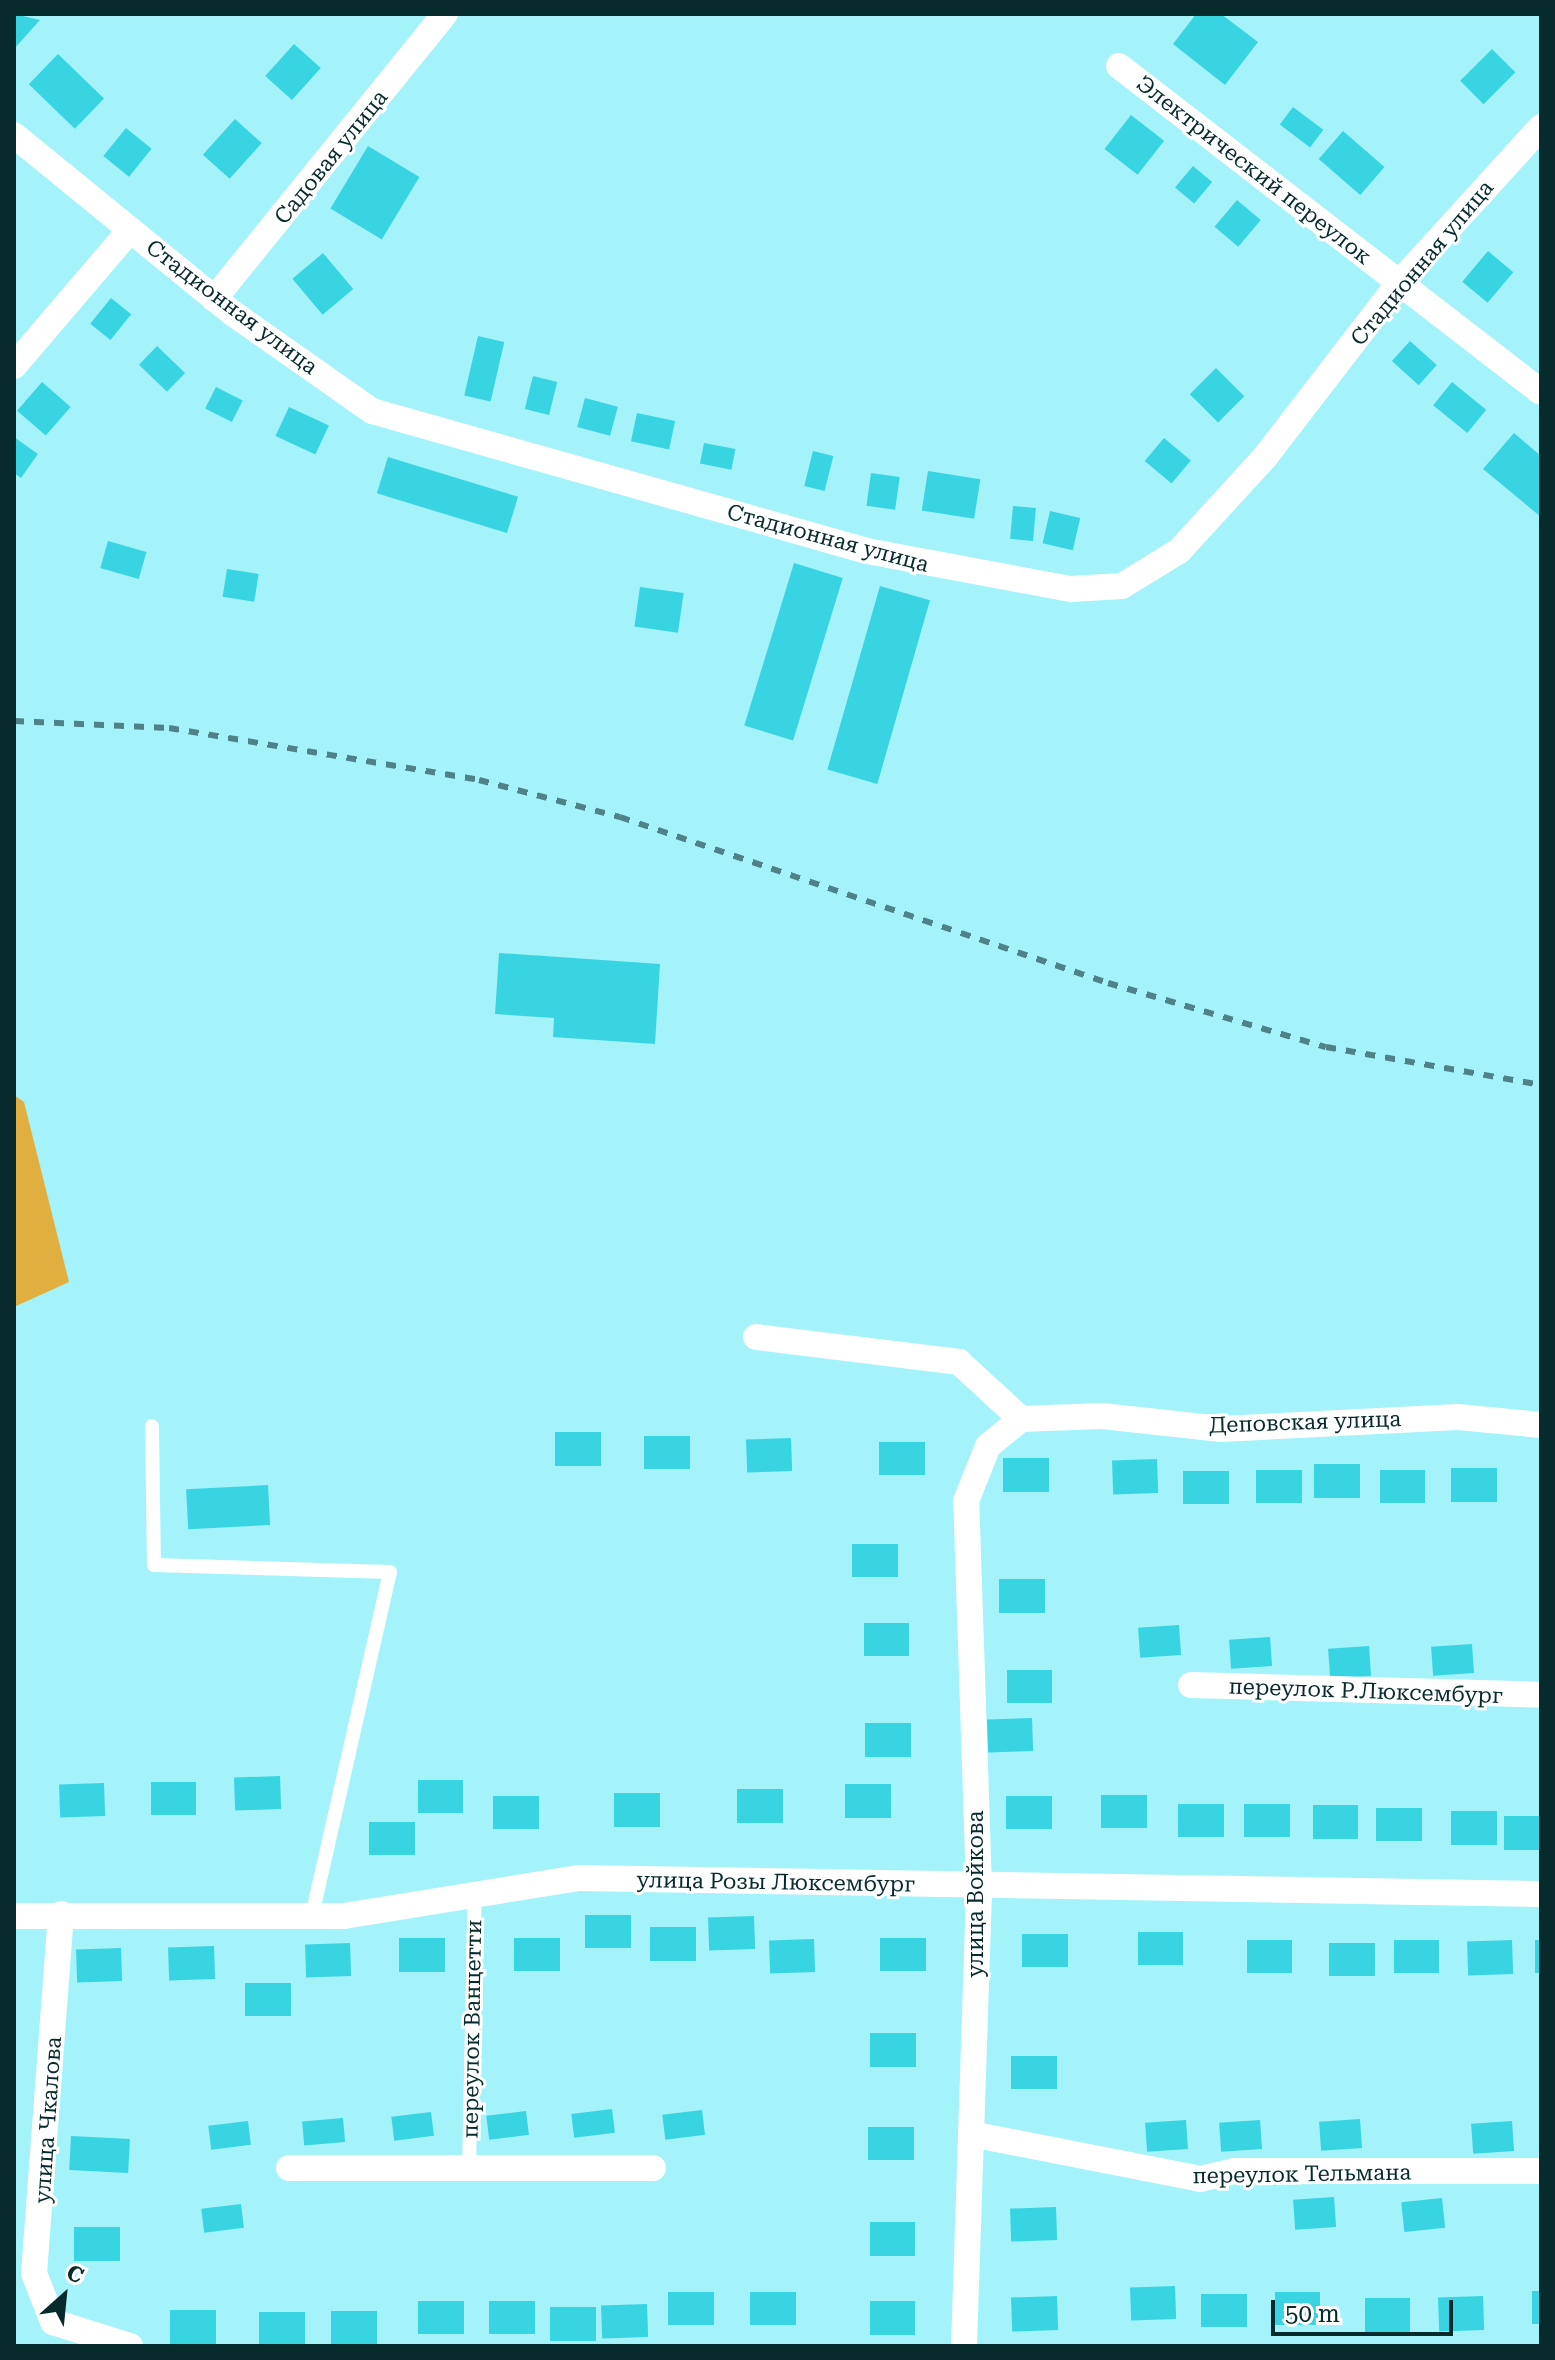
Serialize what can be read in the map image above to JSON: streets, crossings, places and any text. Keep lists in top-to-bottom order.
{
  "streets": {
    "street": [
      "Садовая улица",
      "Электрический переулок",
      "Стадионная улица",
      "Деповская улица",
      "переулок Р.Люксембург",
      "улица Розы Люксембург",
      "улица Войкова",
      "переулок Ванцетти",
      "улица Чкалова",
      "переулок Тельмана"
    ]
  },
  "crossings": [
    ["Садовая улица", "Стадионная улица"],
    ["Электрический переулок", "Стадионная улица"],
    ["Деповская улица", "улица Войкова"],
    ["улица Розы Люксембург", "улица Войкова"],
    ["улица Розы Люксембург", "переулок Ванцетти"],
    ["улица Розы Люксембург", "улица Чкалова"],
    ["улица Войкова", "переулок Тельмана"]
  ],
  "scale_bar": "50 m",
  "north": "top right"
}
